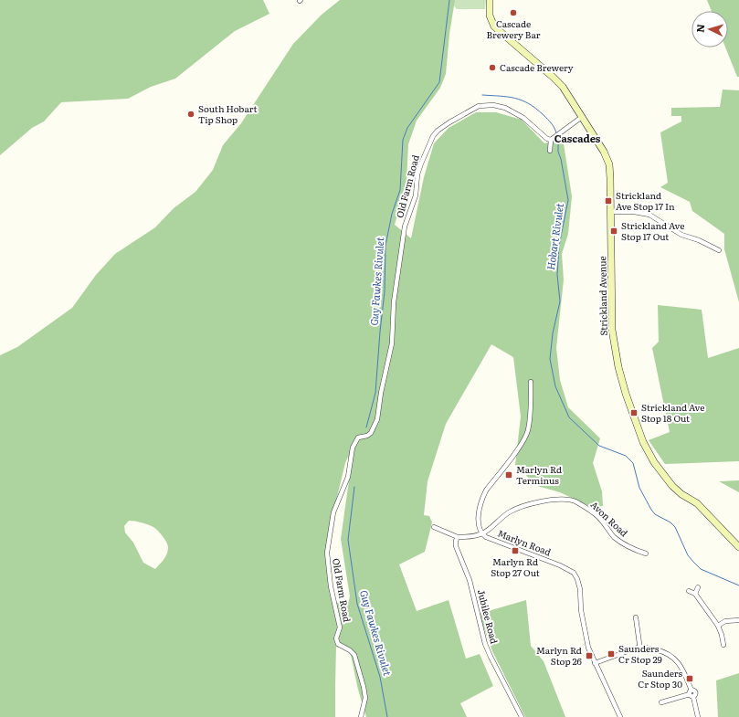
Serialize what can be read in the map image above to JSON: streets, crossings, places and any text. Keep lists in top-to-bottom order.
{
  "streets": {
    "street": [
      "Old Farm Road",
      "Strickland Avenue",
      "Avon Road",
      "Marlyn Road",
      "Jubilee Road"
    ]
  },
  "crossings": [
    ["Avon Road", "Marlyn Road"]
  ],
  "districts": ["Cascades"],
  "water": ["Hobart Rivulet", "Guy Fawkes Rivulet"],
  "places": {
    "other": ["Cascade Brewery Bar", "Cascade Brewery", "South Hobart Tip Shop"],
    "transit": [
      "Strickland Ave Stop 17 In",
      "Strickland Ave Stop 17 Out",
      "Strickland Ave Stop 18 Out",
      "Marlyn Rd Terminus",
      "Marlyn Rd Stop 27 Out",
      "Saunders Cr Stop 29",
      "Marlyn Rd Stop 26",
      "Saunders Cr Stop 30"
    ]
  },
  "north": "left"
}
